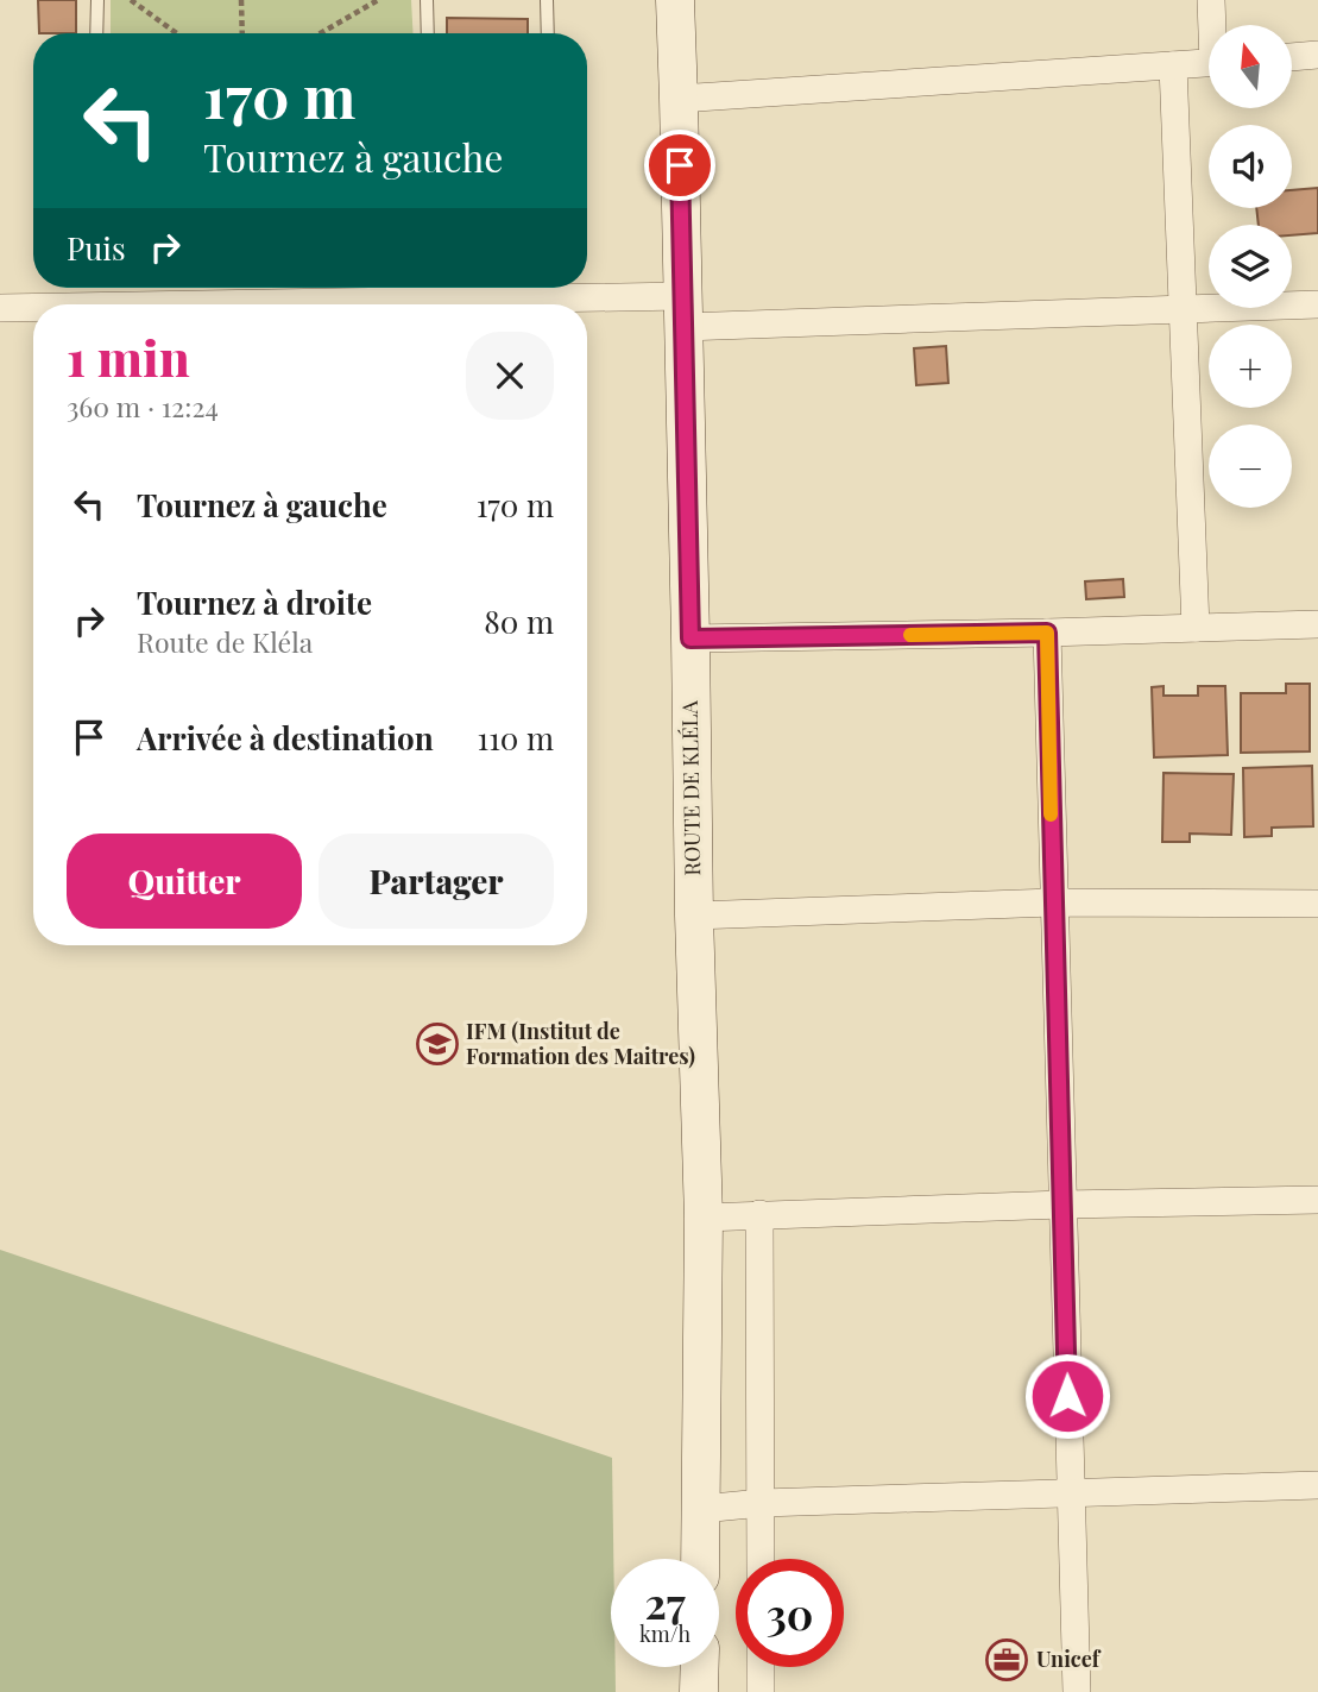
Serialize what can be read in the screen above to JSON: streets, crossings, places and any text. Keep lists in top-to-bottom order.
{
  "streets": {
    "main road": ["ROUTE DE KLÉLA"]
  },
  "places": {
    "school or university": ["IFM (Institut de Formation des Maitres)"],
    "office": ["Unicef"]
  },
  "north": "top",
  "page": {
    "map_buttons": ["+", "−"],
    "turn": ["170 m", "Tournez à gauche"],
    "then": "Puis",
    "heading": ["1 min", "360 m · 12:24"],
    "list": [
      {
        "name": "Tournez à gauche",
        "value": "170 m"
      },
      {
        "name": "Tournez à droite",
        "note": "Route de Kléla",
        "value": "80 m"
      },
      {
        "name": "Arrivée à destination",
        "value": "110 m"
      }
    ],
    "buttons": ["Quitter", "Partager"],
    "speed": "27 km/h",
    "limit": "30"
  }
}
